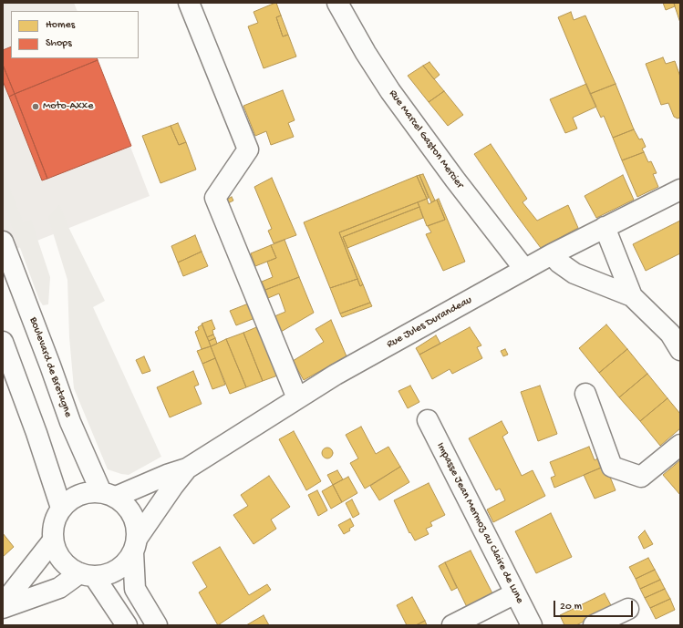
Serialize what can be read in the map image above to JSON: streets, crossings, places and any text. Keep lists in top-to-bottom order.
{
  "streets": {
    "street": [
      "Rue Marcel Gaston Mercier",
      "Rue Jules Durandeau",
      "Boulevard de Bretagne",
      "Impasse Jean Mermoz au Claire de Lune"
    ]
  },
  "crossings": [
    ["Rue Marcel Gaston Mercier", "Rue Jules Durandeau"],
    ["Rue Jules Durandeau", "Boulevard de Bretagne"]
  ],
  "places": ["Moto-Axxe"],
  "legend": ["Homes", "Shops"],
  "scale_bar": "20 m"
}
